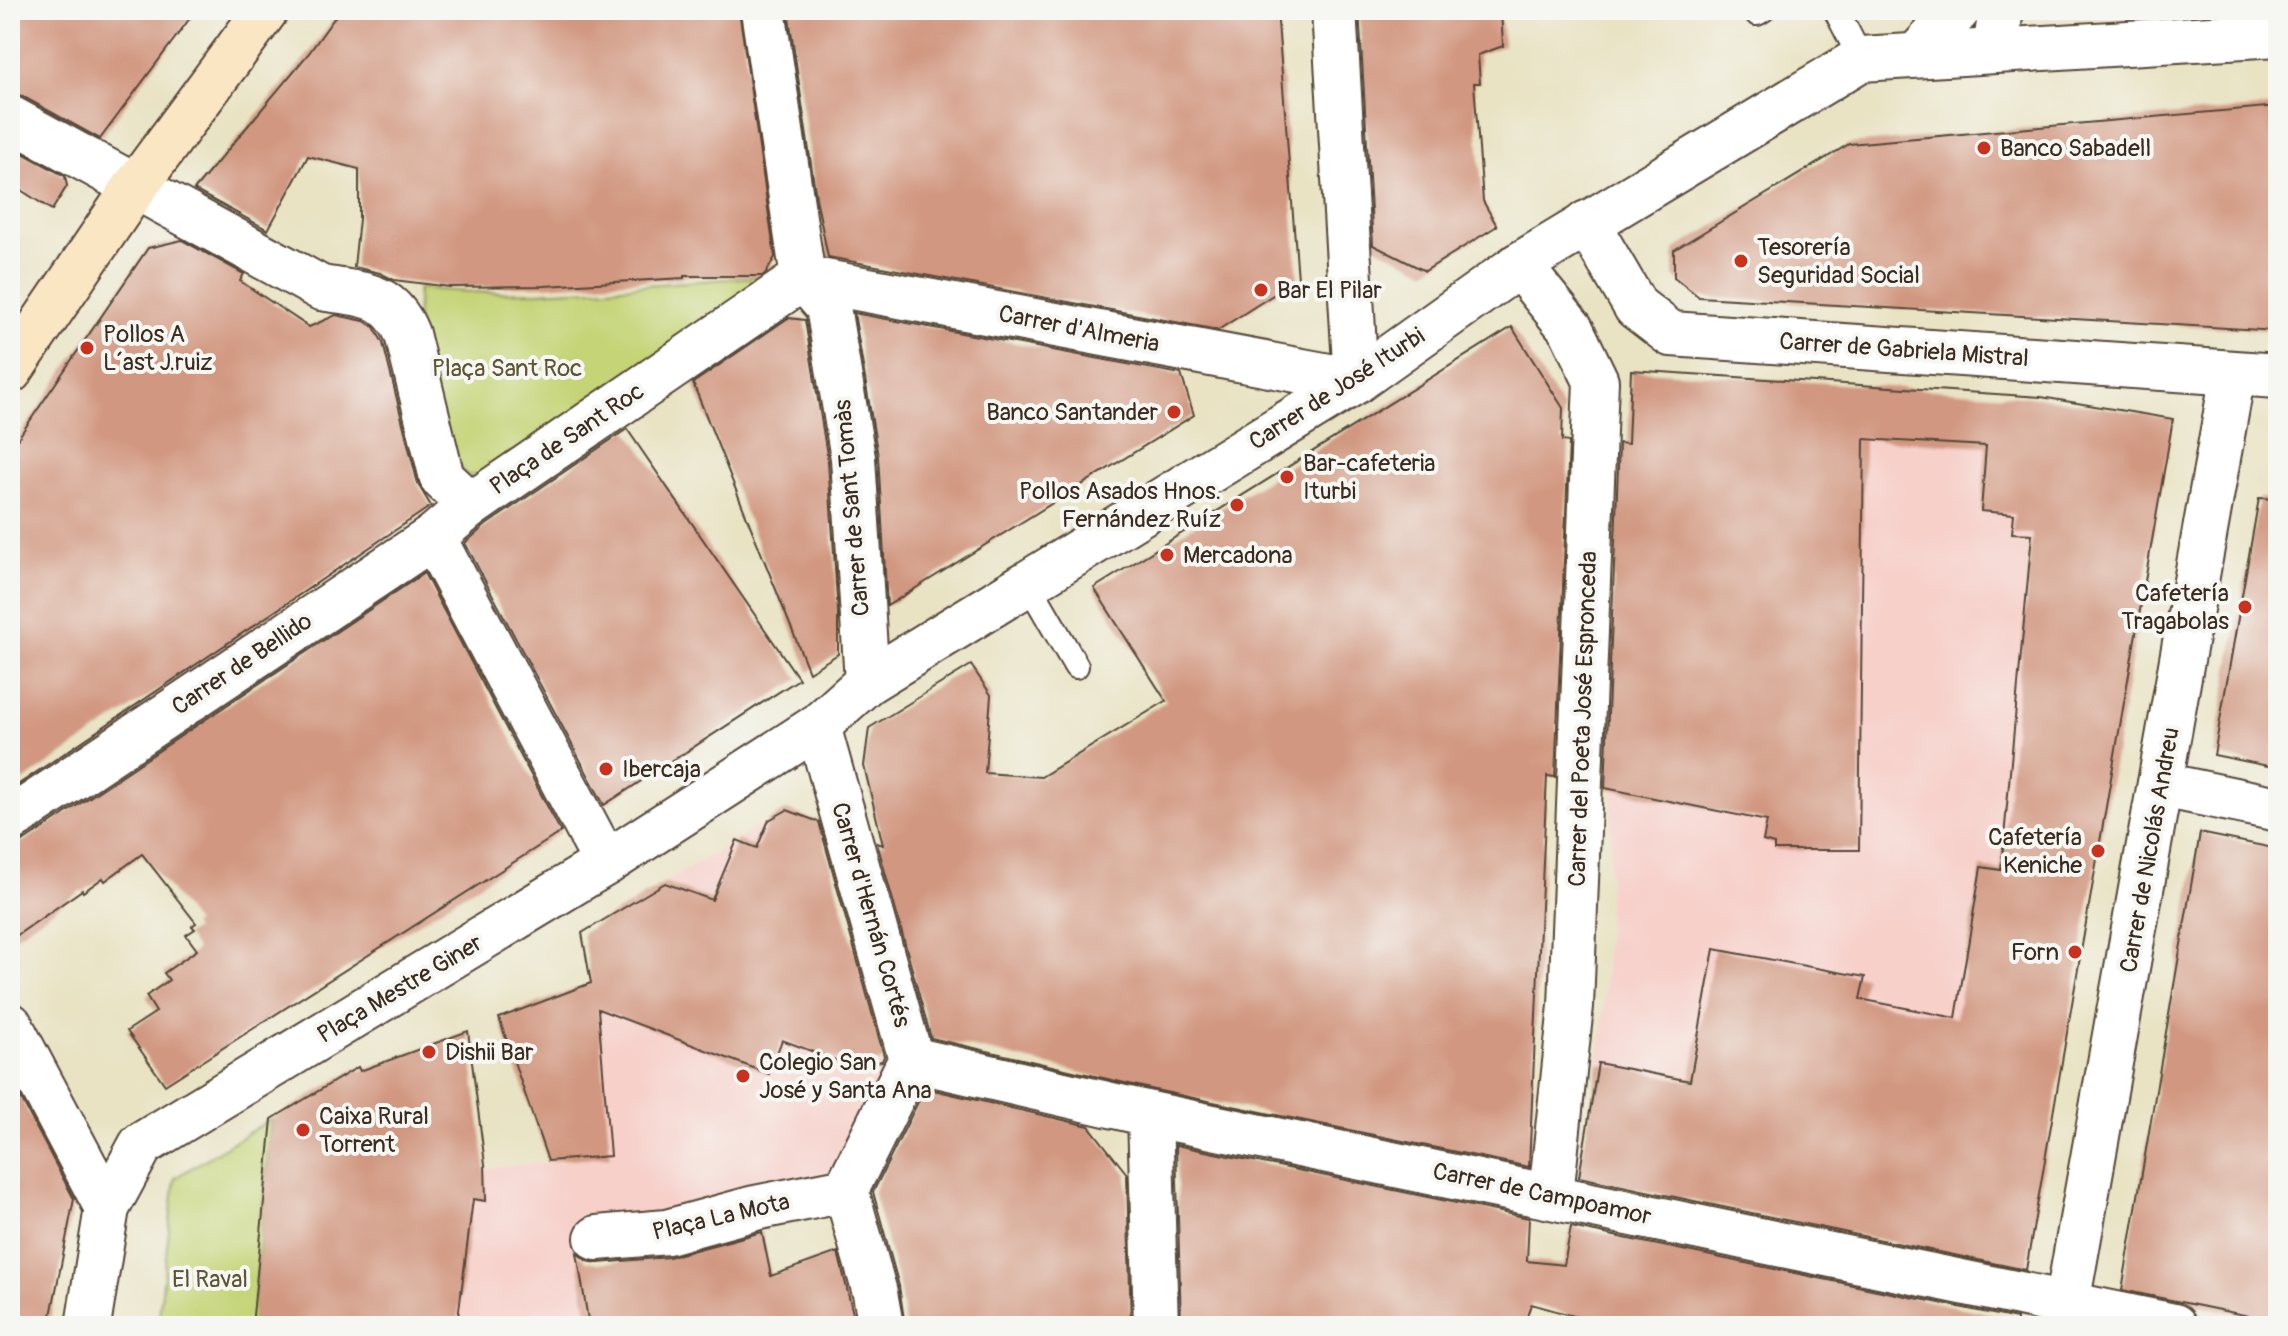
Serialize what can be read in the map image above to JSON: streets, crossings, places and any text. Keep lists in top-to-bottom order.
{
  "streets": {
    "street": [
      "Carrer d'Almeria",
      "Carrer de Gabriela Mistral",
      "Carrer de José Iturbi",
      "Plaça de Sant Roc",
      "Carrer de Sant Tomàs",
      "Carrer de Bellido",
      "Carrer del Poeta José Espronceda",
      "Carrer de Nicolás Andreu",
      "Carrer d'Hernán Cortés",
      "Plaça Mestre Giner",
      "Carrer de Campoamor",
      "Plaça La Mota"
    ]
  },
  "crossings": [
    ["Carrer d'Almeria", "Carrer de José Iturbi"],
    ["Carrer d'Almeria", "Plaça de Sant Roc"],
    ["Carrer d'Almeria", "Carrer de Sant Tomàs"],
    ["Carrer de Gabriela Mistral", "Carrer de José Iturbi"],
    ["Carrer de Gabriela Mistral", "Carrer de Nicolás Andreu"],
    ["Carrer de José Iturbi", "Carrer de Sant Tomàs"],
    ["Carrer de José Iturbi", "Carrer del Poeta José Espronceda"],
    ["Carrer de José Iturbi", "Carrer d'Hernán Cortés"],
    ["Carrer de José Iturbi", "Plaça Mestre Giner"],
    ["Plaça de Sant Roc", "Carrer de Sant Tomàs"],
    ["Plaça de Sant Roc", "Carrer de Bellido"],
    ["Carrer del Poeta José Espronceda", "Carrer de Campoamor"],
    ["Carrer de Nicolás Andreu", "Carrer de Campoamor"],
    ["Carrer d'Hernán Cortés", "Plaça Mestre Giner"],
    ["Carrer d'Hernán Cortés", "Carrer de Campoamor"],
    ["Carrer d'Hernán Cortés", "Plaça La Mota"]
  ],
  "parks": ["Plaça Sant Roc", "El Raval"],
  "places": [
    "Banco Sabadell",
    "Tesorería Seguridad Social",
    "Bar El Pilar",
    "Pollos A L´ast J.ruiz",
    "Banco Santander",
    "Bar-cafeteria Iturbi",
    "Pollos Asados Hnos. Fernández Ruíz",
    "Mercadona",
    "Cafetería Tragabolas",
    "Ibercaja",
    "Cafetería Keniche",
    "Forn",
    "Dishii Bar",
    "Colegio San José y Santa Ana",
    "Caixa Rural Torrent"
  ]
}
